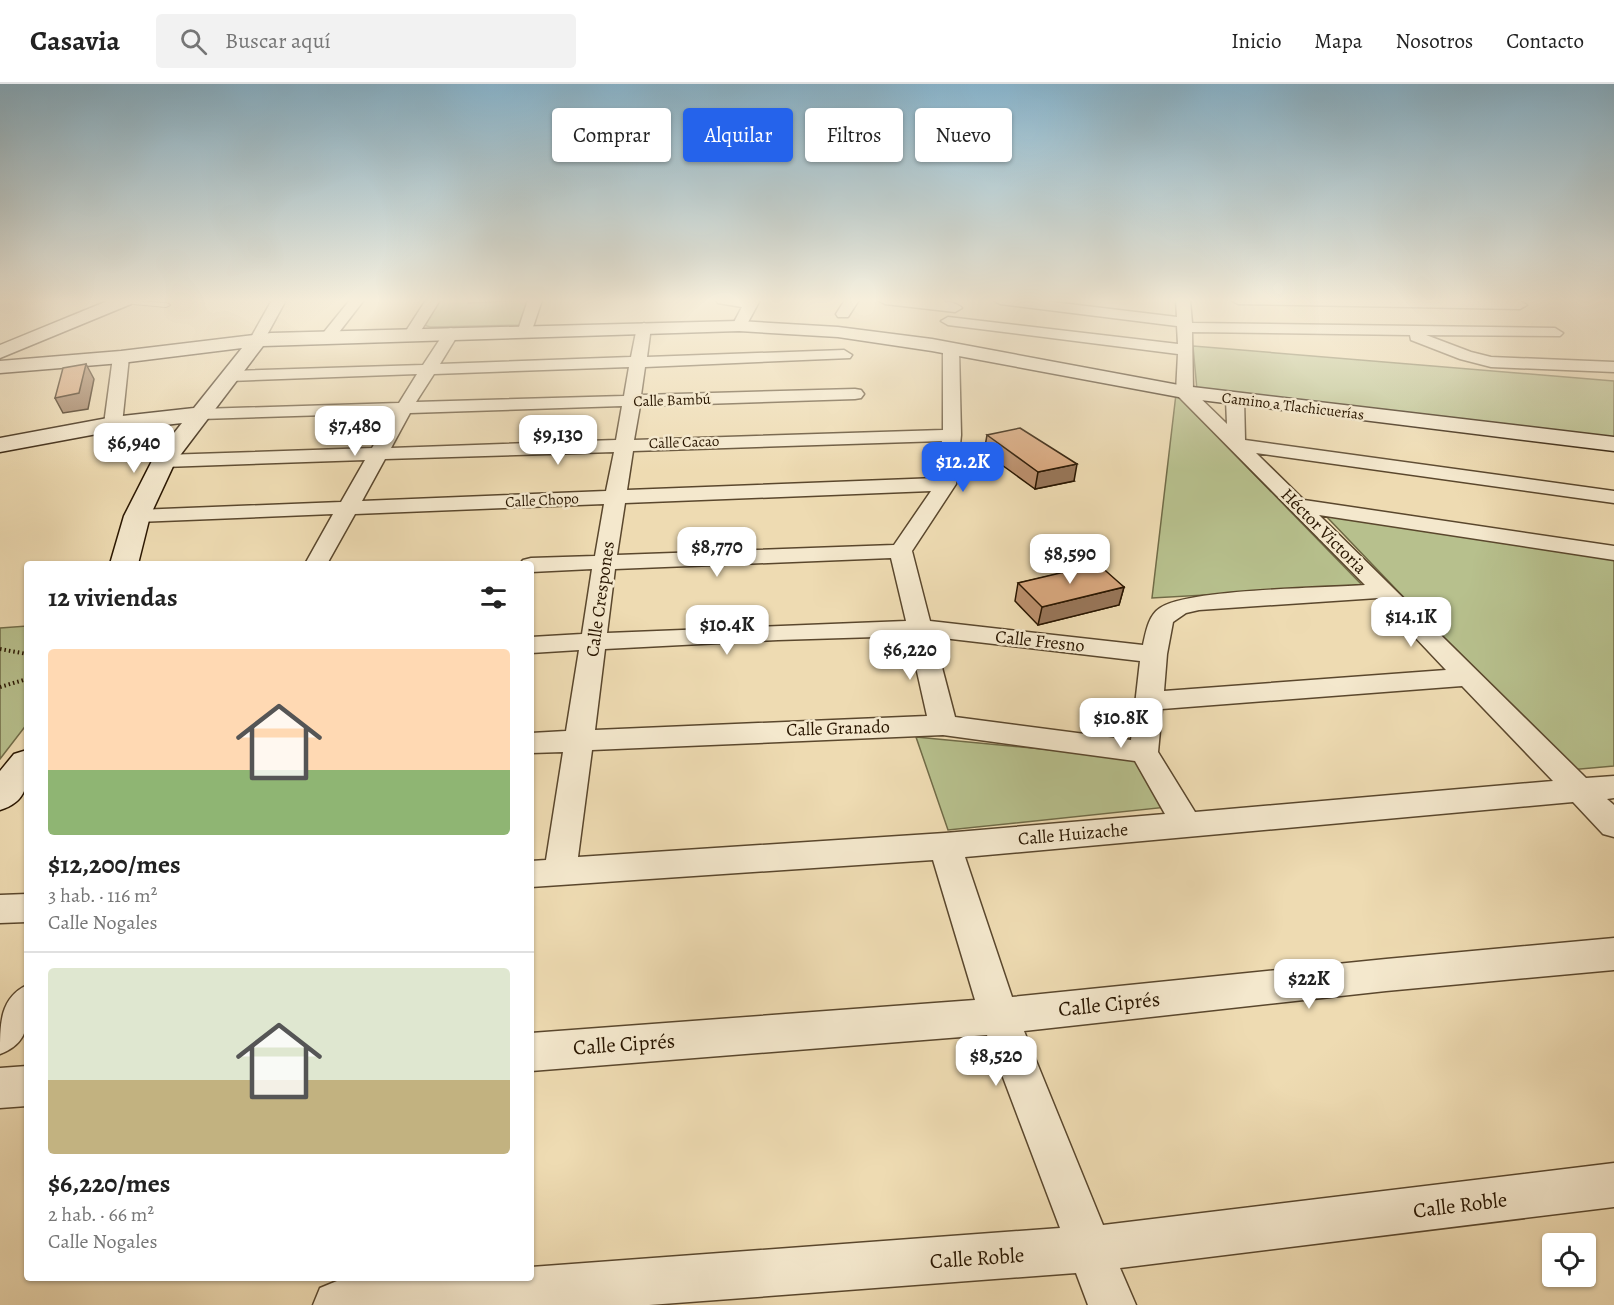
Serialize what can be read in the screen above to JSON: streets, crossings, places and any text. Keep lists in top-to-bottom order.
{
  "streets": {
    "street": [
      "Calle Bambú",
      "Camino a Tlachicuerías",
      "Calle Cacao",
      "Calle Chopo",
      "Héctor Victoria",
      "Calle Crespones",
      "Calle Fresno",
      "Calle Granado",
      "Calle Huizache",
      "Calle Ciprés",
      "Calle Roble"
    ]
  },
  "crossings": [
    ["Calle Bambú", "Calle Crespones"],
    ["Camino a Tlachicuerías", "Héctor Victoria"],
    ["Calle Cacao", "Calle Crespones"],
    ["Calle Chopo", "Calle Crespones"],
    ["Héctor Victoria", "Calle Huizache"],
    ["Calle Crespones", "Calle Fresno"],
    ["Calle Crespones", "Calle Granado"],
    ["Calle Crespones", "Calle Huizache"]
  ],
  "page": {
    "header": "Casavia",
    "search": "Buscar aquí",
    "nav": [
      "Inicio",
      "Mapa",
      "Nosotros",
      "Contacto"
    ],
    "chip": [
      "Comprar",
      "Alquilar",
      "Filtros",
      "Nuevo"
    ],
    "price": [
      "$7,480",
      "$9,130",
      "$6,940",
      "$12.2K",
      "$8,770",
      "$8,590",
      "$14.1K",
      "$10.4K",
      "$6,220",
      "$10.8K",
      "$22K",
      "$8,520"
    ],
    "heading": "12 viviendas",
    "list": [
      {
        "name": "$12,200/mes",
        "note": "3 hab. · 116 m² · Calle Nogales"
      },
      {
        "name": "$6,220/mes",
        "note": "2 hab. · 66 m² · Calle Nogales"
      }
    ]
  }
}
